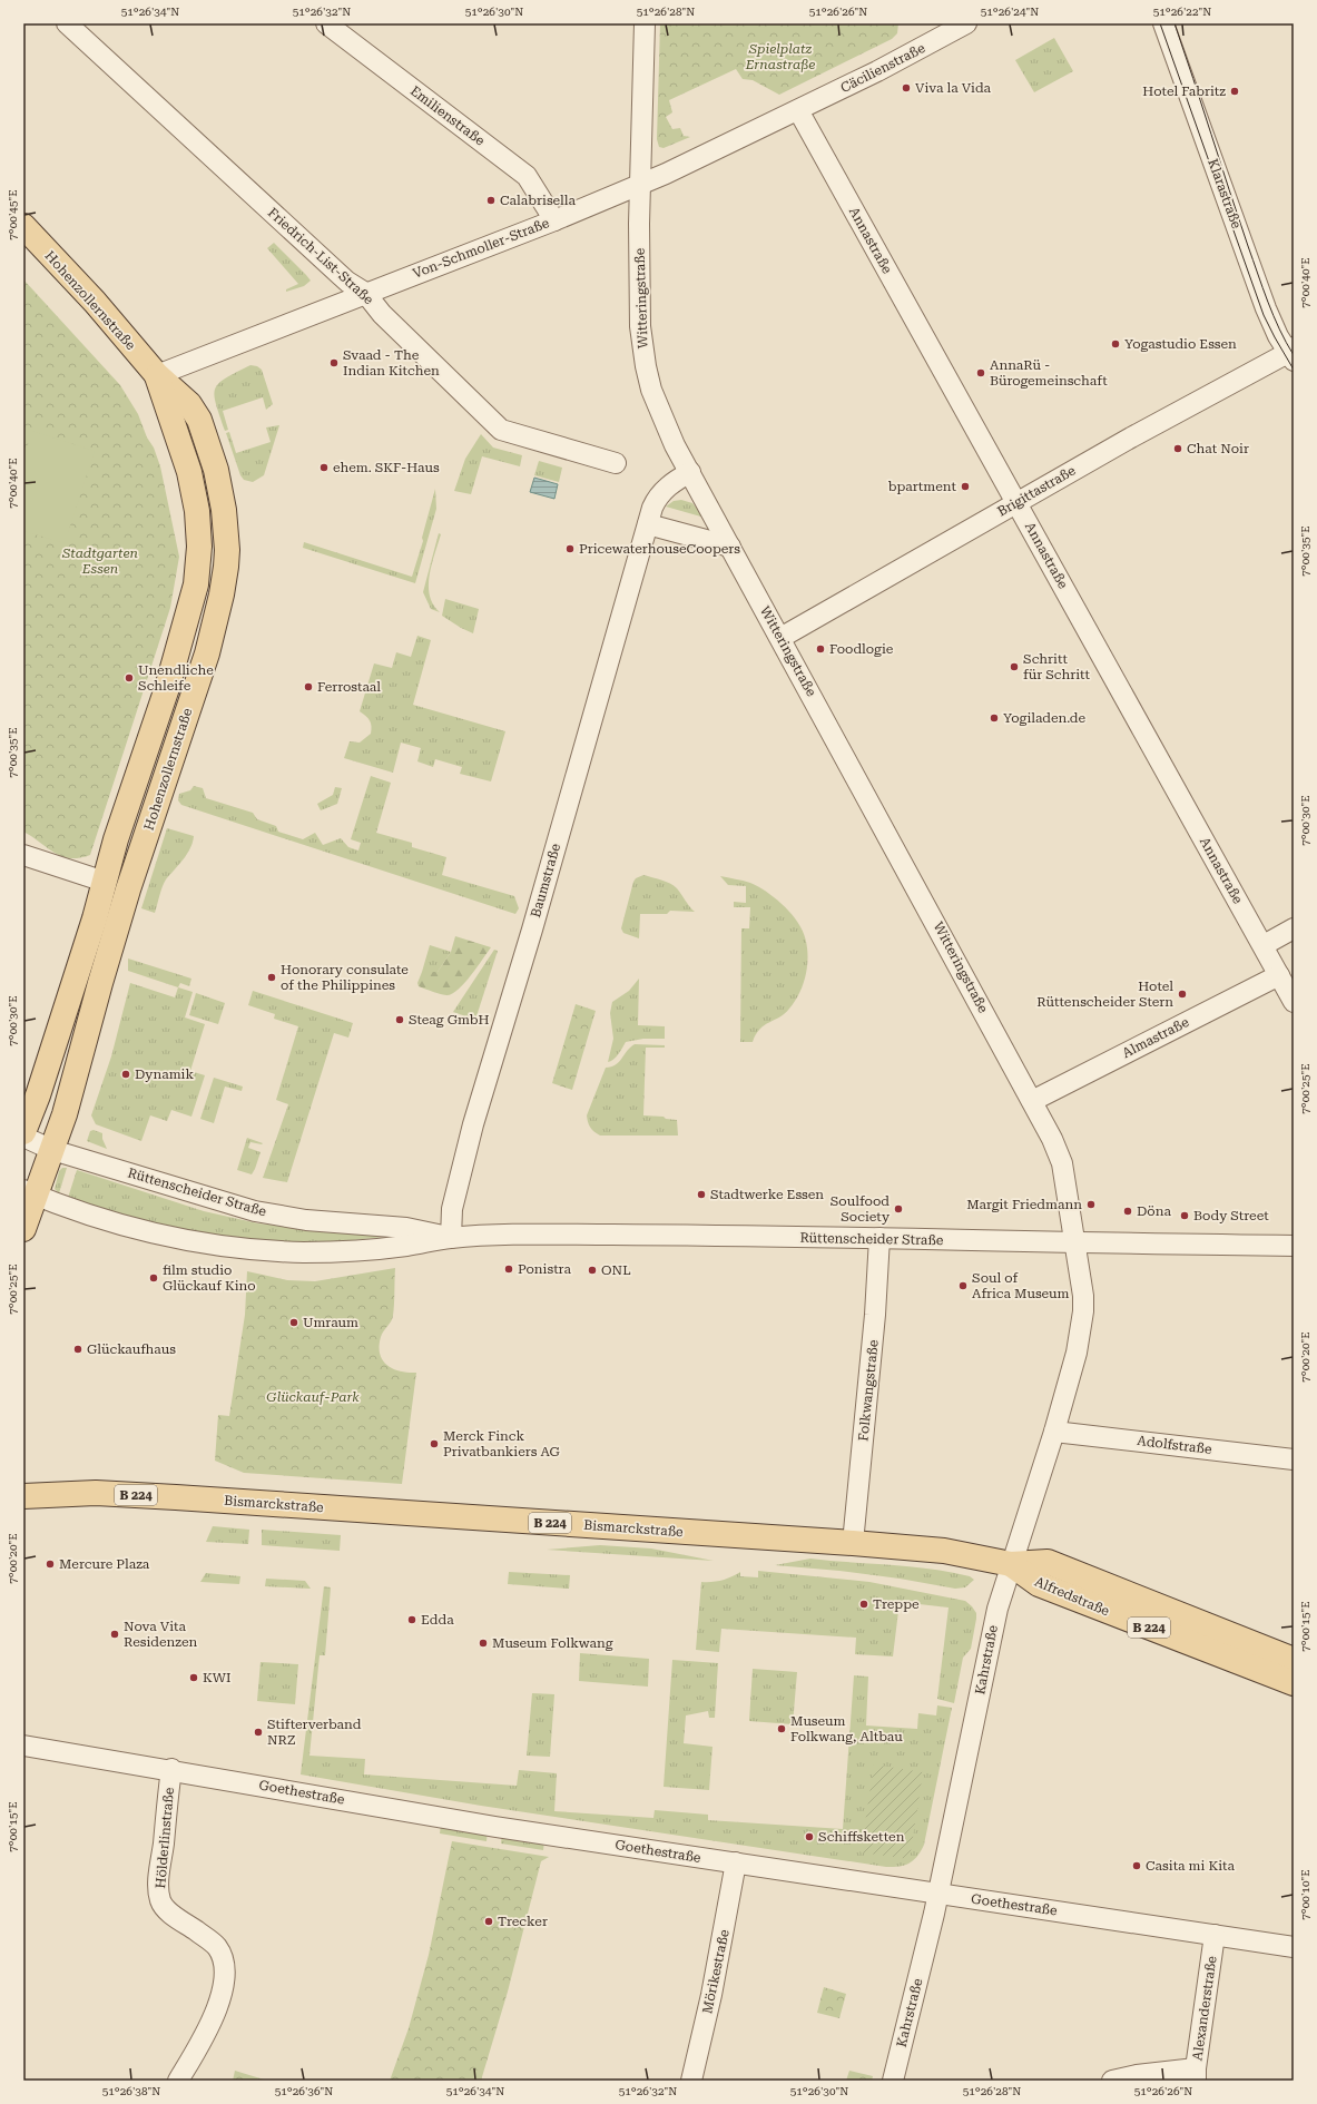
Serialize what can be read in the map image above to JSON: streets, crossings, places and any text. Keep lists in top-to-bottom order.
{
  "streets": {
    "main road": [
      "Hohenzollernstraße",
      "B 224",
      "Bismarckstraße",
      "Alfredstraße"
    ],
    "street": [
      "Cäcilienstraße",
      "Emilienstraße",
      "Klarastraße",
      "Annastraße",
      "Von-Schmoller-Straße",
      "Friedrich-List-Straße",
      "Witteringstraße",
      "Brigittastraße",
      "Baumstraße",
      "Almastraße",
      "Rüttenscheider Straße",
      "Folkwangstraße",
      "Adolfstraße",
      "Kahrstraße",
      "Goethestraße",
      "Hölderlinstraße",
      "Mörikestraße",
      "Alexanderstraße"
    ]
  },
  "crossings": [
    ["Cäcilienstraße", "Annastraße"],
    ["Cäcilienstraße", "Von-Schmoller-Straße"],
    ["Emilienstraße", "Von-Schmoller-Straße"],
    ["Klarastraße", "Brigittastraße"],
    ["Annastraße", "Von-Schmoller-Straße"],
    ["Annastraße", "Brigittastraße"],
    ["Annastraße", "Almastraße"],
    ["Von-Schmoller-Straße", "Friedrich-List-Straße"],
    ["Von-Schmoller-Straße", "Witteringstraße"],
    ["Von-Schmoller-Straße", "Hohenzollernstraße"],
    ["Witteringstraße", "Brigittastraße"],
    ["Witteringstraße", "Baumstraße"],
    ["Witteringstraße", "Almastraße"],
    ["Witteringstraße", "Rüttenscheider Straße"],
    ["Witteringstraße", "Kahrstraße"],
    ["Hohenzollernstraße", "Rüttenscheider Straße"],
    ["Baumstraße", "Rüttenscheider Straße"],
    ["Rüttenscheider Straße", "Folkwangstraße"],
    ["Rüttenscheider Straße", "Kahrstraße"],
    ["Folkwangstraße", "Bismarckstraße"],
    ["Adolfstraße", "Kahrstraße"],
    ["Bismarckstraße", "Alfredstraße"],
    ["Bismarckstraße", "Kahrstraße"],
    ["Alfredstraße", "Kahrstraße"],
    ["Kahrstraße", "Goethestraße"],
    ["Goethestraße", "Hölderlinstraße"],
    ["Goethestraße", "Mörikestraße"],
    ["Goethestraße", "Alexanderstraße"]
  ],
  "parks": ["Spielplatz Ernastraße", "Stadtgarten Essen", "Glückauf-Park"],
  "places": [
    "Viva la Vida",
    "Hotel Fabritz",
    "Calabrisella",
    "Yogastudio Essen",
    "Svaad - The Indian Kitchen",
    "AnnaRü - Bürogemeinschaft",
    "Chat Noir",
    "ehem. SKF-Haus",
    "bpartment",
    "PricewaterhouseCoopers",
    "Foodlogie",
    "Schritt für Schritt",
    "Unendliche Schleife",
    "Ferrostaal",
    "Yogiladen.de",
    "Honorary consulate of the Philippines",
    "Hotel Rüttenscheider Stern",
    "Steag GmbH",
    "Dynamik",
    "Stadtwerke Essen",
    "Margit Friedmann",
    "Soulfood Society",
    "Döna",
    "Body Street",
    "Ponistra",
    "ONL",
    "film studio Glückauf Kino",
    "Soul of Africa Museum",
    "Umraum",
    "Glückaufhaus",
    "Merck Finck Privatbankiers AG",
    "Mercure Plaza",
    "Treppe",
    "Edda",
    "Nova Vita Residenzen",
    "Museum Folkwang",
    "KWI",
    "Museum Folkwang, Altbau",
    "Stifterverband NRZ",
    "Schiffsketten",
    "Casita mi Kita",
    "Trecker"
  ],
  "coordinates": [
    "51°26'34\"N",
    "51°26'32\"N",
    "51°26'30\"N",
    "51°26'28\"N",
    "51°26'26\"N",
    "51°26'24\"N",
    "51°26'22\"N",
    "7°00'45\"E",
    "7°00'40\"E",
    "7°00'35\"E",
    "7°00'30\"E",
    "7°00'25\"E",
    "7°00'20\"E",
    "7°00'15\"E",
    "7°00'10\"E",
    "51°26'38\"N",
    "51°26'36\"N"
  ]
}
